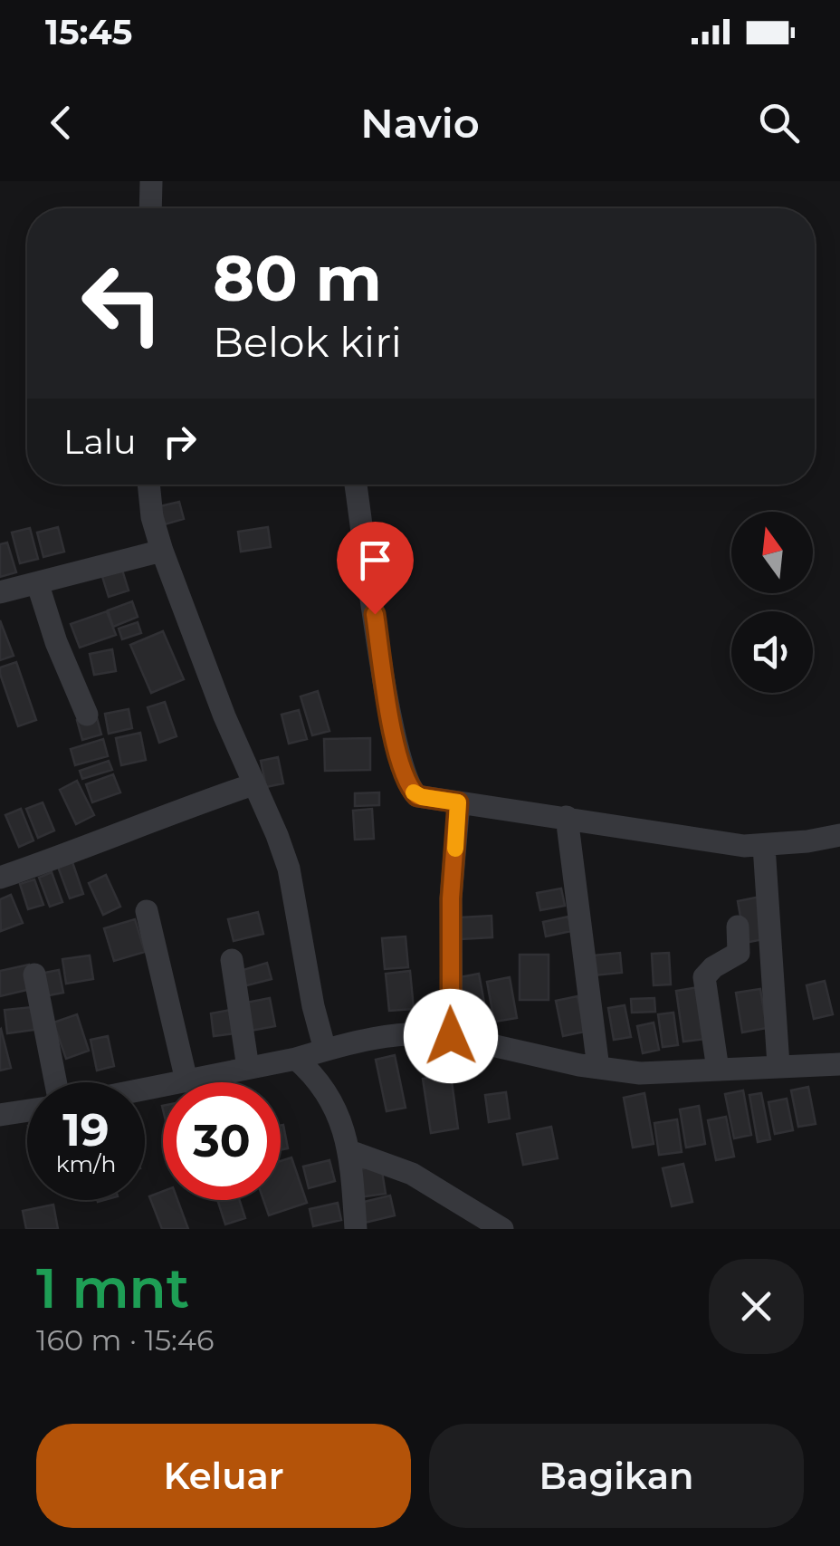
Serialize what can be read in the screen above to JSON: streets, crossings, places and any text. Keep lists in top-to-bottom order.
{
  "north": "top",
  "page": {
    "status": "15:45",
    "header": "Navio",
    "turn": ["80 m", "Belok kiri"],
    "then": "Lalu",
    "speed": "19 km/h",
    "limit": "30",
    "heading": ["1 mnt", "160 m · 15:46"],
    "buttons": ["Keluar", "Bagikan"]
  }
}
